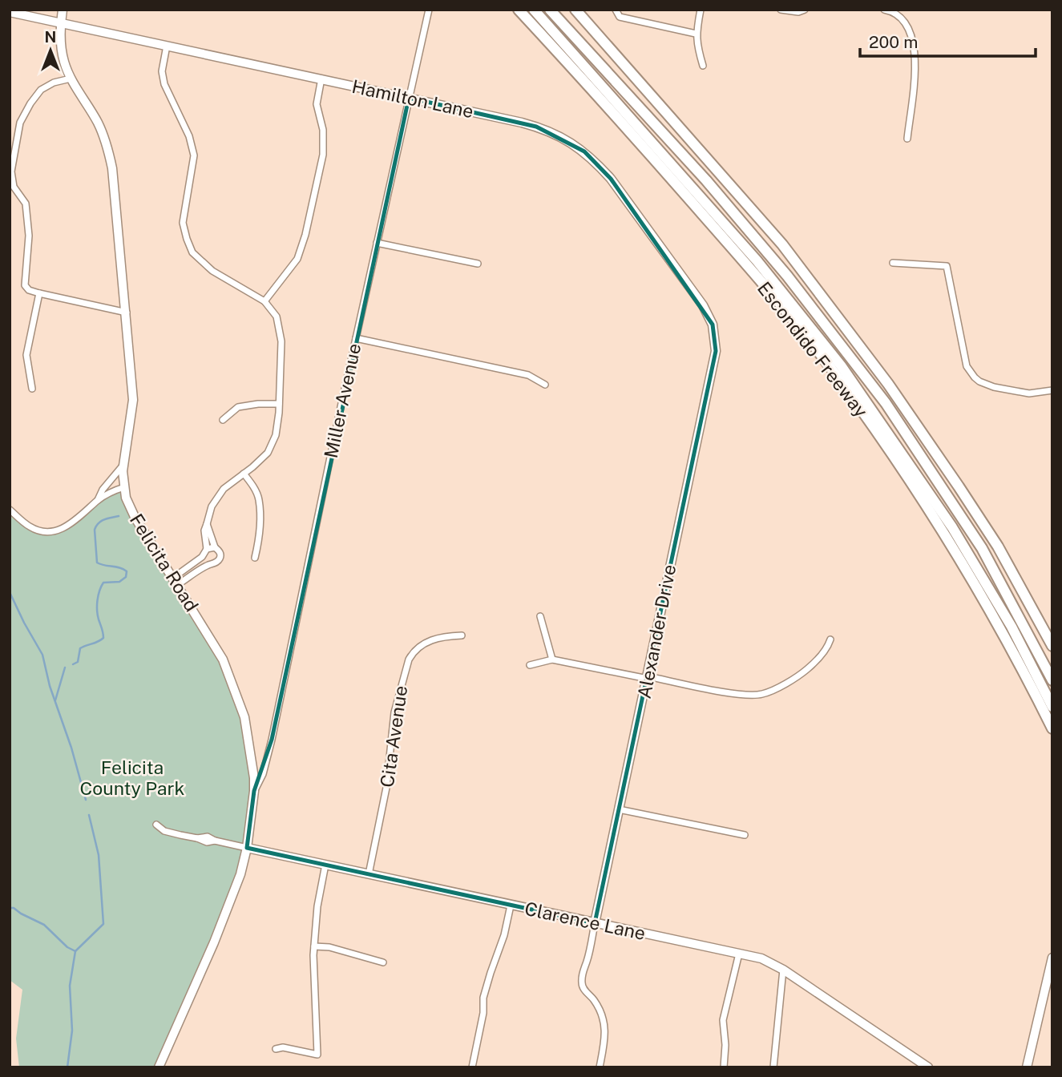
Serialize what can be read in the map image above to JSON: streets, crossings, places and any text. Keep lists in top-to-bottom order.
{
  "streets": {
    "highway": ["Escondido Freeway"],
    "street": [
      "Hamilton Lane",
      "Miller Avenue",
      "Felicita Road",
      "Alexander Drive",
      "Cita Avenue",
      "Clarence Lane"
    ]
  },
  "crossings": [
    ["Hamilton Lane", "Miller Avenue"],
    ["Hamilton Lane", "Felicita Road"],
    ["Hamilton Lane", "Alexander Drive"],
    ["Miller Avenue", "Felicita Road"],
    ["Felicita Road", "Clarence Lane"],
    ["Alexander Drive", "Clarence Lane"],
    ["Cita Avenue", "Clarence Lane"]
  ],
  "parks": ["Felicita County Park"],
  "scale_bar": "200 m",
  "north": "top"
}
